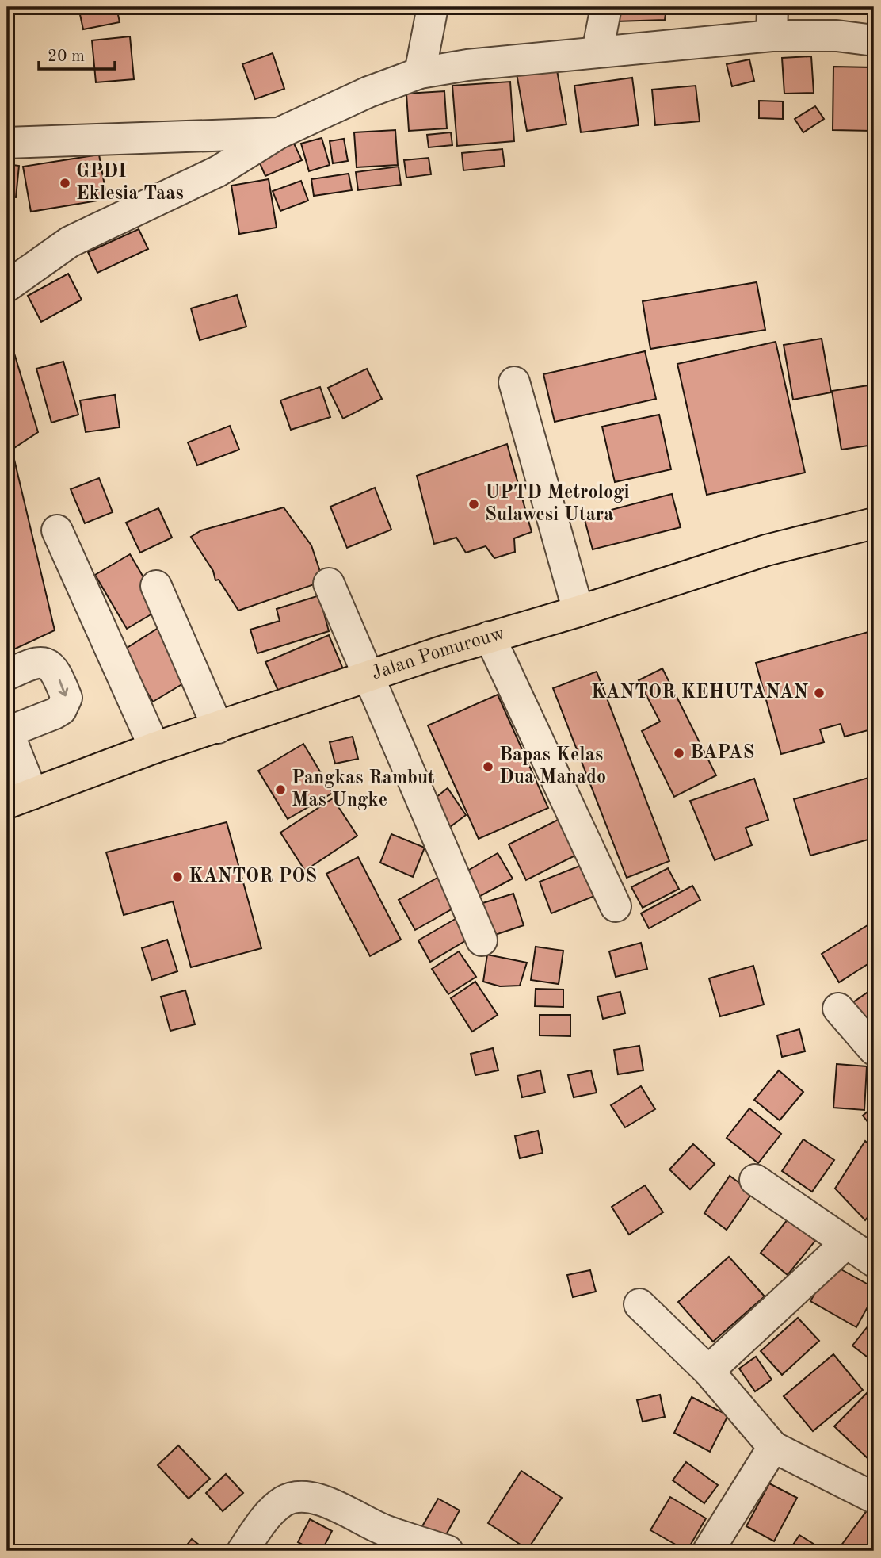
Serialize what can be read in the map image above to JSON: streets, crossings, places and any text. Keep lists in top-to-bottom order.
{
  "streets": {
    "main road": ["Jalan Pomurouw"]
  },
  "places": [
    "GPDI Eklesia Taas",
    "UPTD Metrologi Sulawesi Utara",
    "KANTOR KEHUTANAN",
    "BAPAS",
    "Bapas Kelas Dua Manado",
    "Pangkas Rambut Mas Ungke",
    "KANTOR POS"
  ],
  "scale_bar": "20 m"
}
